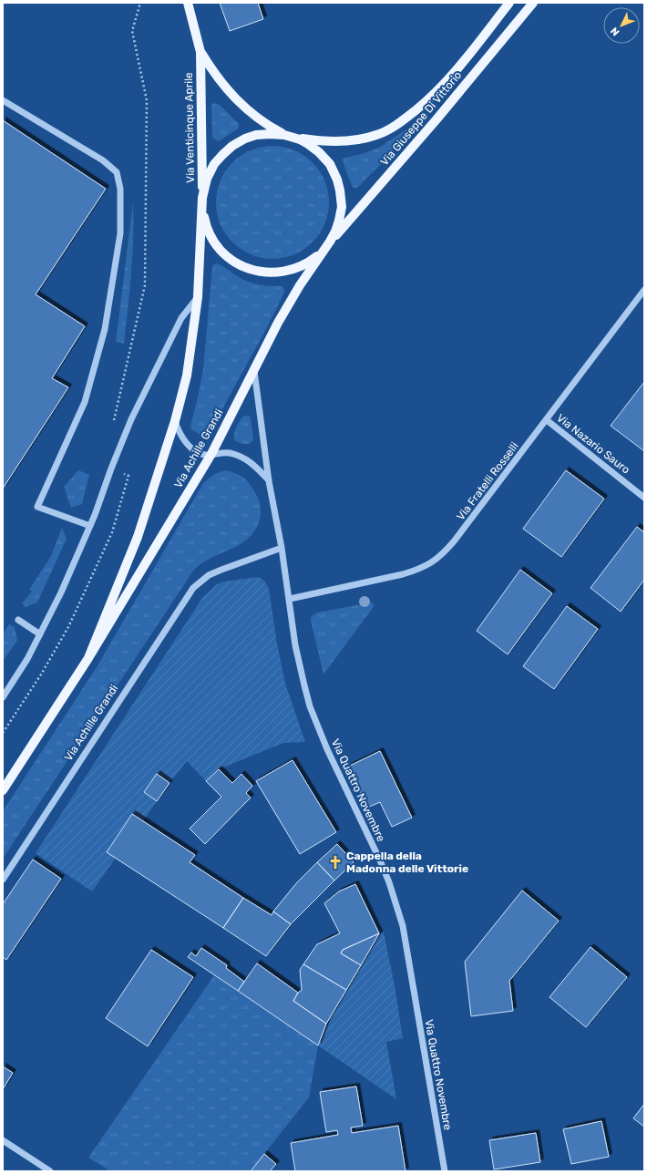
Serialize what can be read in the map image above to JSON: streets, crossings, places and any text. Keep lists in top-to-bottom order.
{
  "streets": {
    "main road": ["Via Giuseppe Di Vittorio", "Via Venticinque Aprile", "Via Achille Grandi"],
    "street": ["Via Nazario Sauro", "Via Fratelli Rosselli", "Via Quattro Novembre"]
  },
  "crossings": [
    ["Via Giuseppe Di Vittorio", "Via Venticinque Aprile"],
    ["Via Giuseppe Di Vittorio", "Via Achille Grandi"],
    ["Via Venticinque Aprile", "Via Achille Grandi"],
    ["Via Nazario Sauro", "Via Fratelli Rosselli"],
    ["Via Achille Grandi", "Via Quattro Novembre"],
    ["Via Fratelli Rosselli", "Via Quattro Novembre"]
  ],
  "places": {
    "church": ["Cappella della Madonna delle Vittorie"]
  },
  "north": "bottom left"
}
